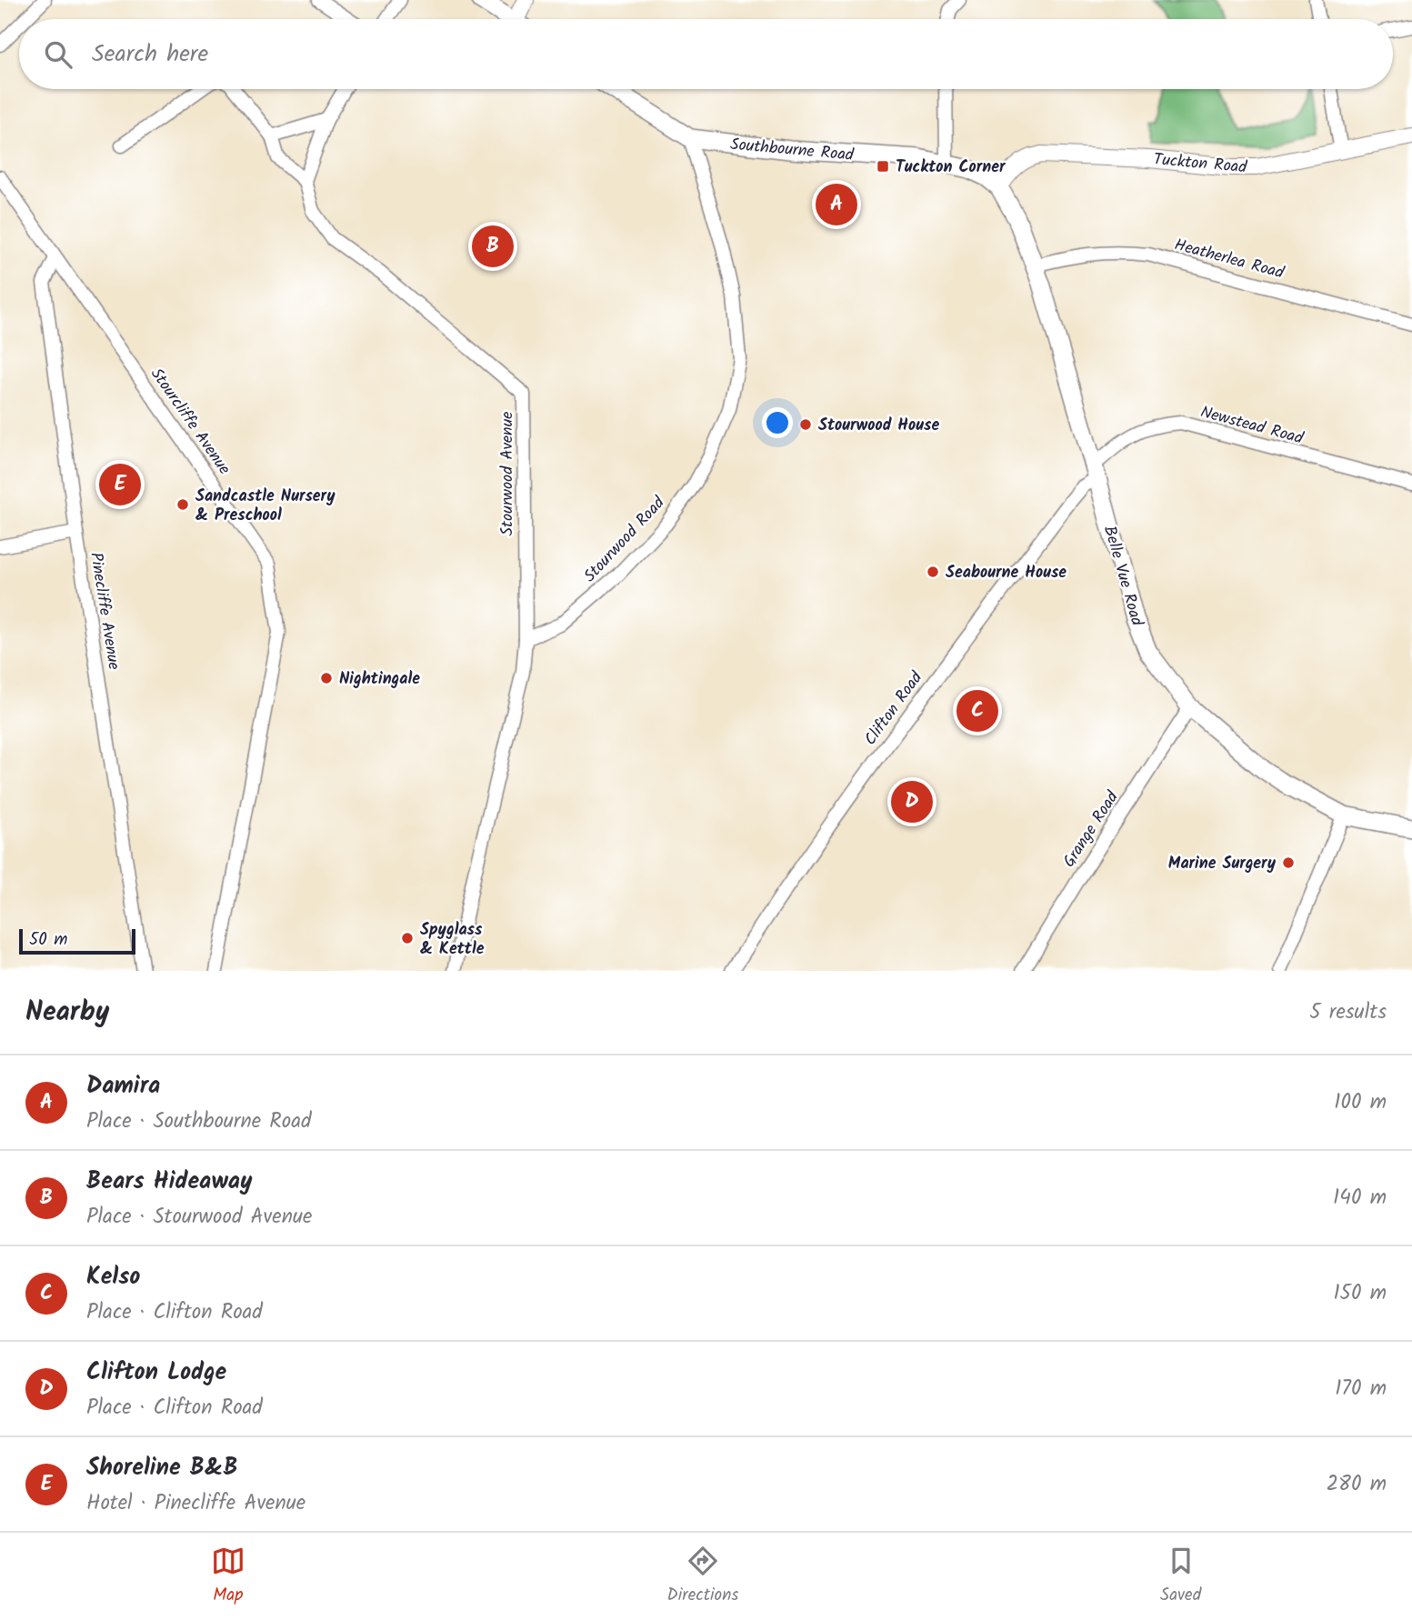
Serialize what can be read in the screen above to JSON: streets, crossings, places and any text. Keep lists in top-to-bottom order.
{
  "streets": {
    "main road": ["Southbourne Road", "Belle Vue Road"],
    "street": [
      "Tuckton Road",
      "Heatherlea Road",
      "Stourcliffe Avenue",
      "Newstead Road",
      "Stourwood Avenue",
      "Stourwood Road",
      "Pinecliffe Avenue",
      "Clifton Road",
      "Grange Road"
    ]
  },
  "crossings": [
    ["Southbourne Road", "Tuckton Road"],
    ["Southbourne Road", "Stourwood Road"],
    ["Southbourne Road", "Belle Vue Road"],
    ["Tuckton Road", "Belle Vue Road"],
    ["Heatherlea Road", "Belle Vue Road"],
    ["Stourcliffe Avenue", "Pinecliffe Avenue"],
    ["Newstead Road", "Belle Vue Road"],
    ["Newstead Road", "Clifton Road"],
    ["Stourwood Avenue", "Stourwood Road"],
    ["Belle Vue Road", "Clifton Road"],
    ["Belle Vue Road", "Grange Road"]
  ],
  "places": {
    "transit": ["Tuckton Corner"],
    "other": [
      "Stourwood House",
      "Sandcastle Nursery & Preschool",
      "Seabourne House",
      "Nightingale",
      "Marine Surgery",
      "Spyglass & Kettle"
    ]
  },
  "scale_bar": "50 m",
  "page": {
    "search": "Search here",
    "pins": [
      "A",
      "B",
      "E",
      "C",
      "D"
    ],
    "scale": "50 m",
    "heading": ["Nearby", "5 results"],
    "list": [
      {
        "mark": "A",
        "name": "Damira",
        "note": "Place · Southbourne Road",
        "value": "100 m"
      },
      {
        "mark": "B",
        "name": "Bears Hideaway",
        "note": "Place · Stourwood Avenue",
        "value": "140 m"
      },
      {
        "mark": "C",
        "name": "Kelso",
        "note": "Place · Clifton Road",
        "value": "150 m"
      },
      {
        "mark": "D",
        "name": "Clifton Lodge",
        "note": "Place · Clifton Road",
        "value": "170 m"
      },
      {
        "mark": "E",
        "name": "Shoreline B&B",
        "note": "Hotel · Pinecliffe Avenue",
        "value": "280 m"
      }
    ],
    "nav": ["Map", "Directions", "Saved"]
  }
}
